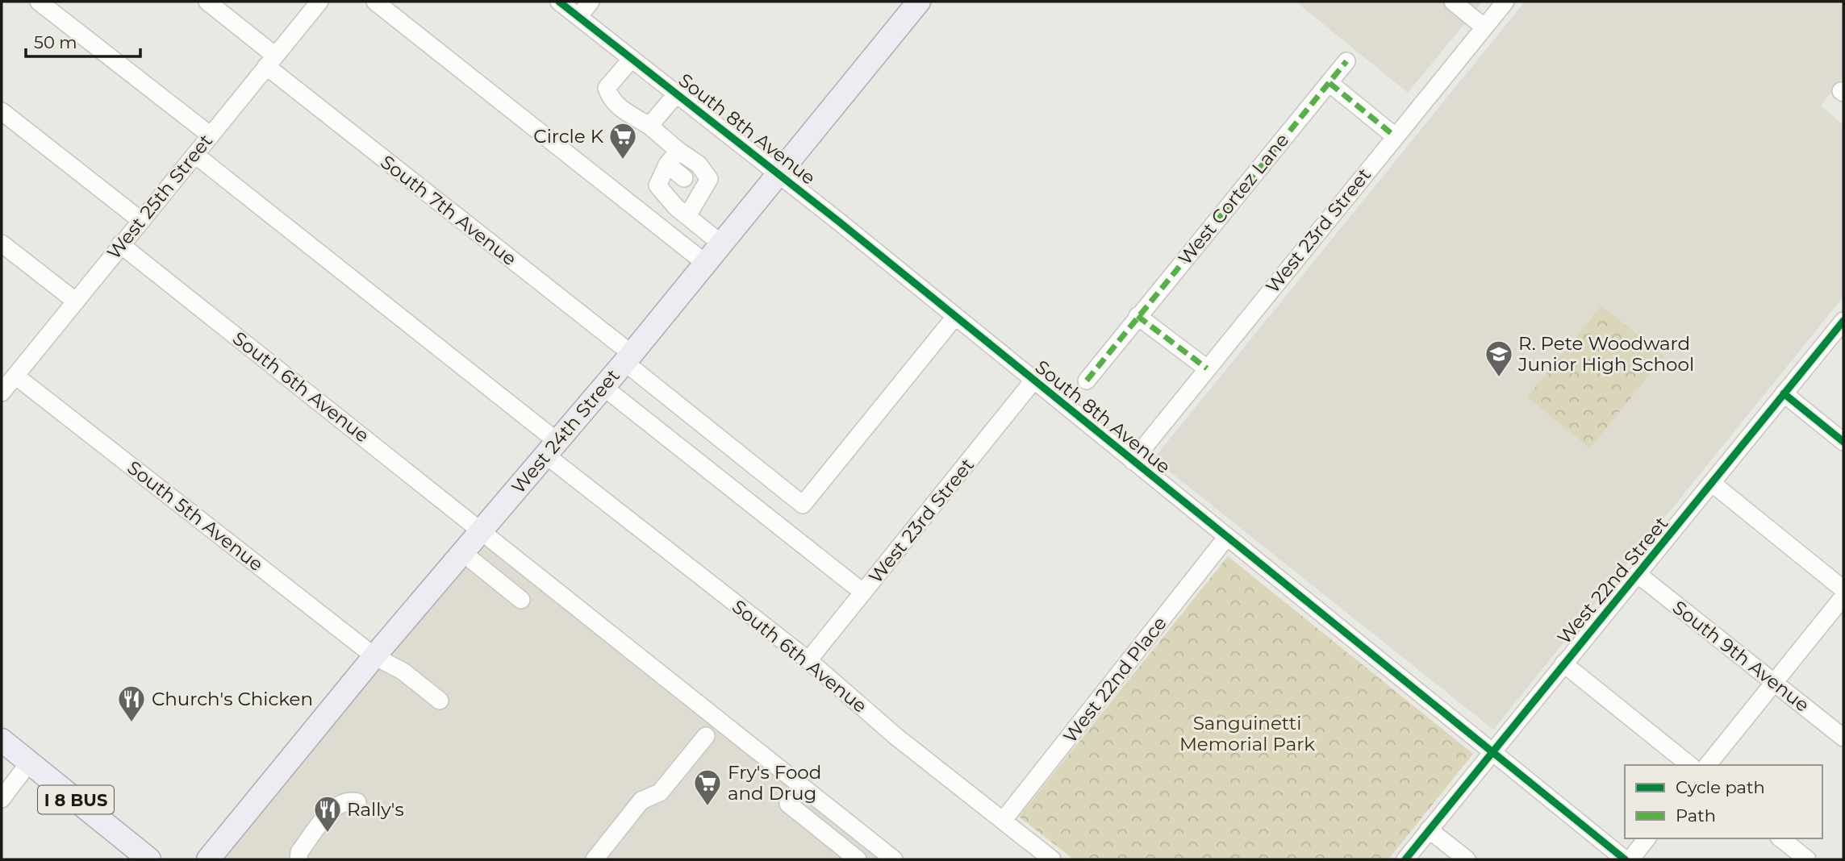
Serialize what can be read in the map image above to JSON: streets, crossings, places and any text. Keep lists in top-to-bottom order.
{
  "streets": {
    "main road": ["West 24th Street", "I 8 BUS"],
    "street": [
      "South 8th Avenue",
      "West 25th Street",
      "West Cortez Lane",
      "South 7th Avenue",
      "West 23rd Street",
      "South 6th Avenue",
      "South 5th Avenue",
      "West 22nd Street",
      "South 9th Avenue",
      "West 22nd Place"
    ]
  },
  "crossings": [
    ["South 8th Avenue", "South 7th Avenue"],
    ["South 8th Avenue", "West 23rd Street"],
    ["South 8th Avenue", "West 24th Street"],
    ["South 8th Avenue", "West 22nd Street"],
    ["South 8th Avenue", "West 22nd Place"],
    ["West 25th Street", "South 7th Avenue"],
    ["West 25th Street", "South 6th Avenue"],
    ["West 25th Street", "South 5th Avenue"],
    ["South 7th Avenue", "West 24th Street"],
    ["West 23rd Street", "South 6th Avenue"],
    ["South 6th Avenue", "West 24th Street"],
    ["South 6th Avenue", "West 22nd Place"],
    ["West 24th Street", "South 5th Avenue"],
    ["West 22nd Street", "South 9th Avenue"]
  ],
  "parks": ["Sanguinetti Memorial Park"],
  "places": {
    "supermarket": ["Circle K", "Fry's Food and Drug"],
    "school or university": ["R. Pete Woodward Junior High School"],
    "restaurant": ["Church's Chicken", "Rally's"]
  },
  "legend": ["Cycle path", "Path"],
  "scale_bar": "50 m"
}
